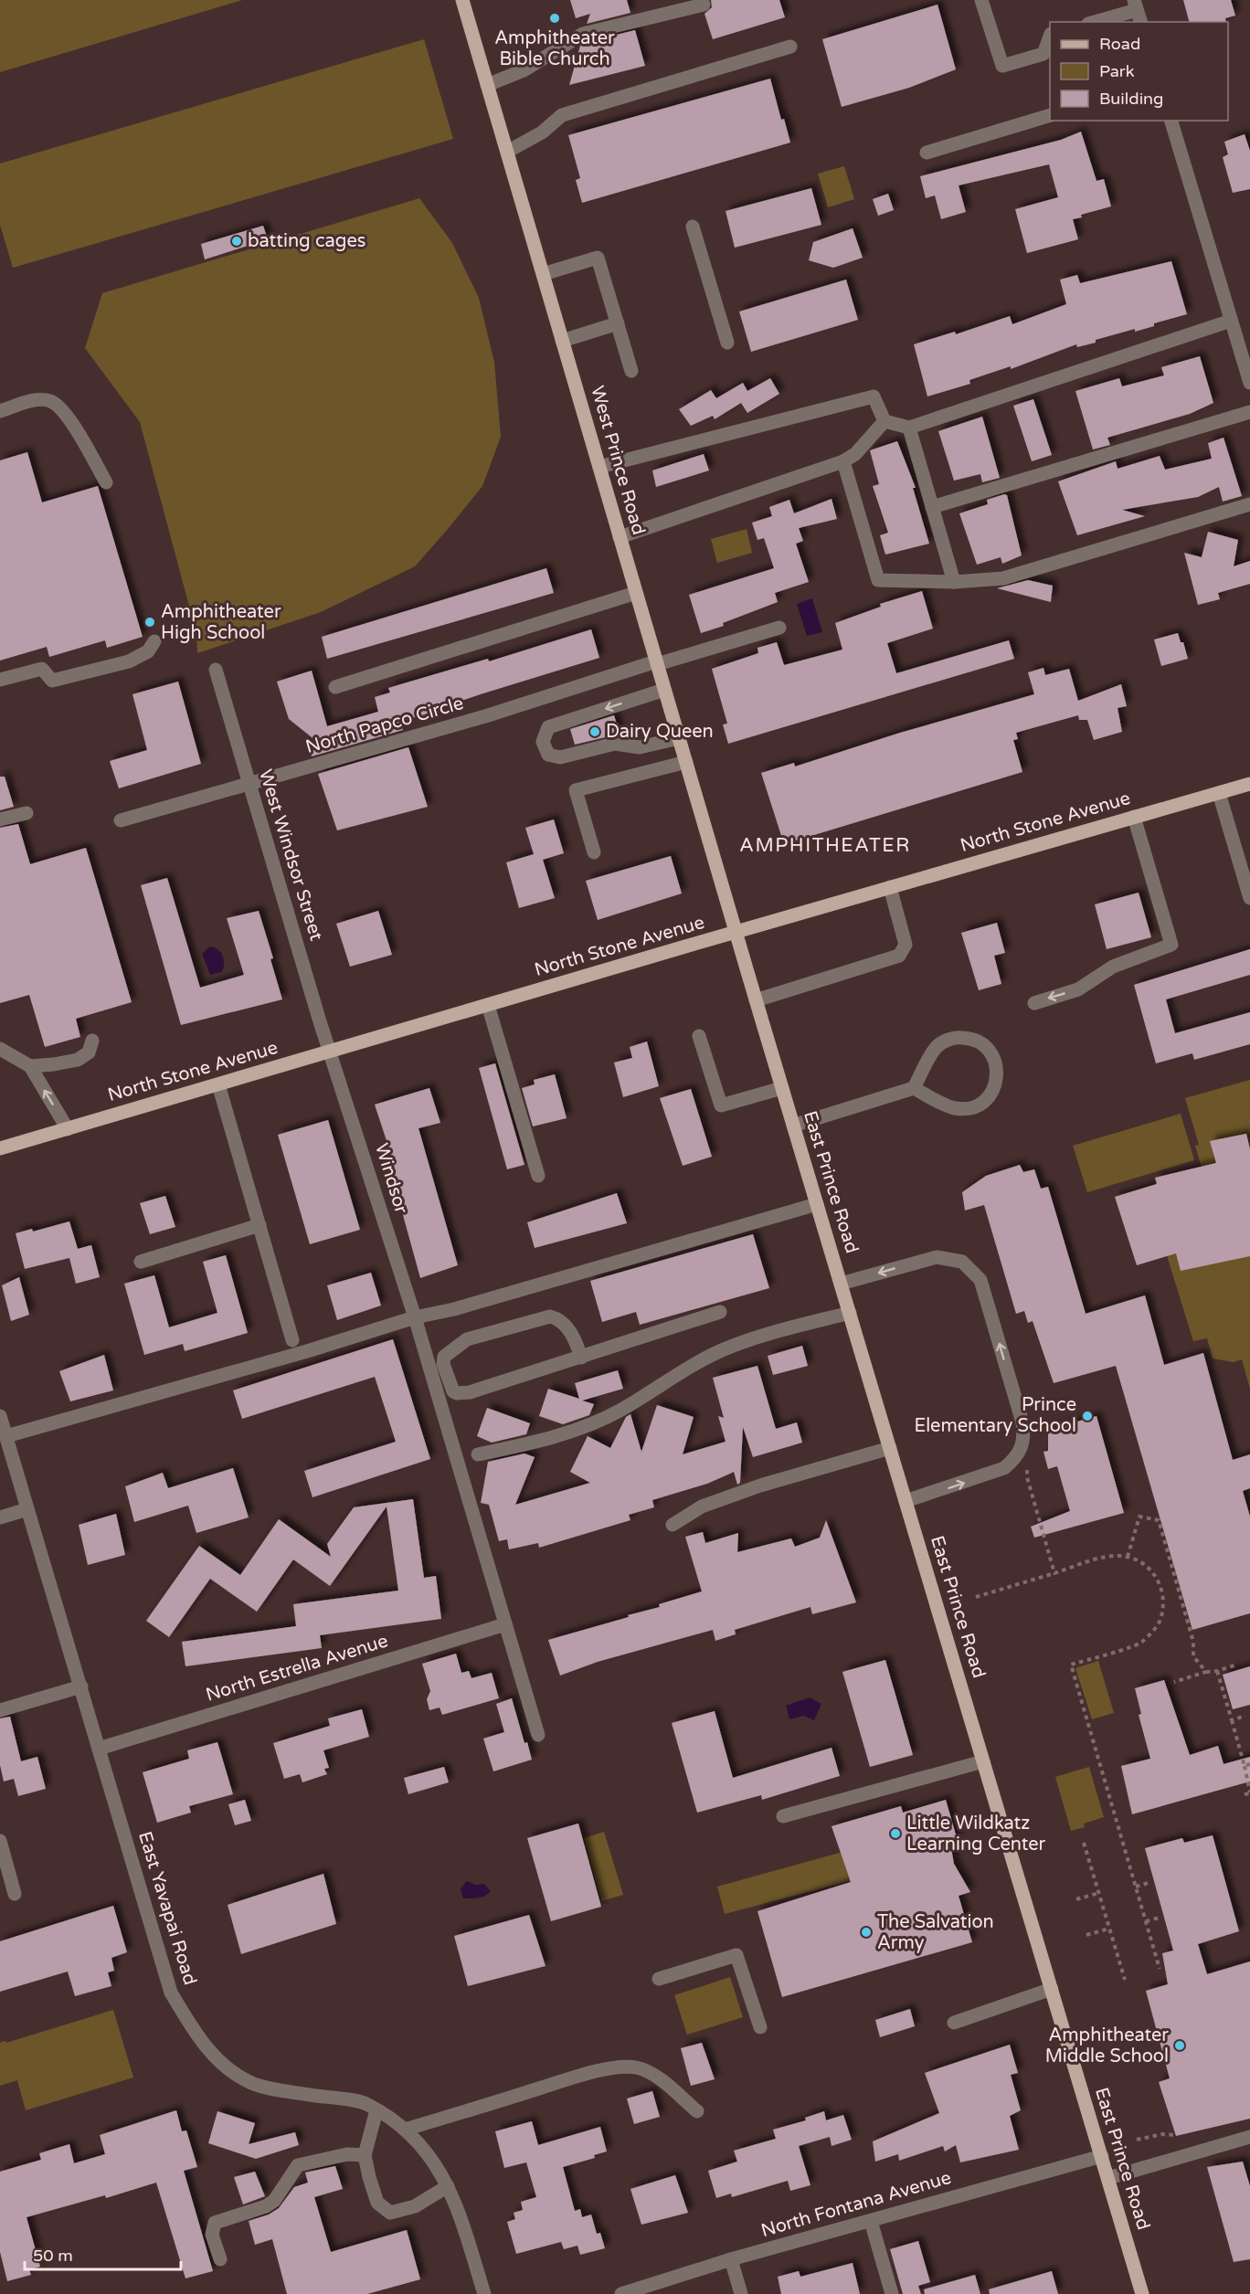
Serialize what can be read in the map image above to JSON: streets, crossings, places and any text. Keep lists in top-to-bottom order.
{
  "streets": {
    "main road": ["West Prince Road", "North Stone Avenue", "East Prince Road"],
    "street": [
      "North Papco Circle",
      "West Windsor Street",
      "Windsor",
      "North Estrella Avenue",
      "East Yavapai Road",
      "North Fontana Avenue"
    ]
  },
  "crossings": [
    ["West Prince Road", "North Papco Circle"],
    ["West Prince Road", "North Stone Avenue"],
    ["West Prince Road", "East Prince Road"],
    ["North Papco Circle", "West Windsor Street"],
    ["North Stone Avenue", "West Windsor Street"],
    ["North Stone Avenue", "Windsor"],
    ["North Stone Avenue", "East Prince Road"],
    ["West Windsor Street", "Windsor"],
    ["Windsor", "North Estrella Avenue"],
    ["East Prince Road", "North Fontana Avenue"],
    ["North Estrella Avenue", "East Yavapai Road"]
  ],
  "districts": ["AMPHITHEATER"],
  "places": [
    "Amphitheater Bible Church",
    "batting cages",
    "Amphitheater High School",
    "Dairy Queen",
    "Prince Elementary School",
    "Little Wildkatz Learning Center",
    "The Salvation Army",
    "Amphitheater Middle School"
  ],
  "legend": ["Road", "Park", "Building"],
  "scale_bar": "50 m"
}
